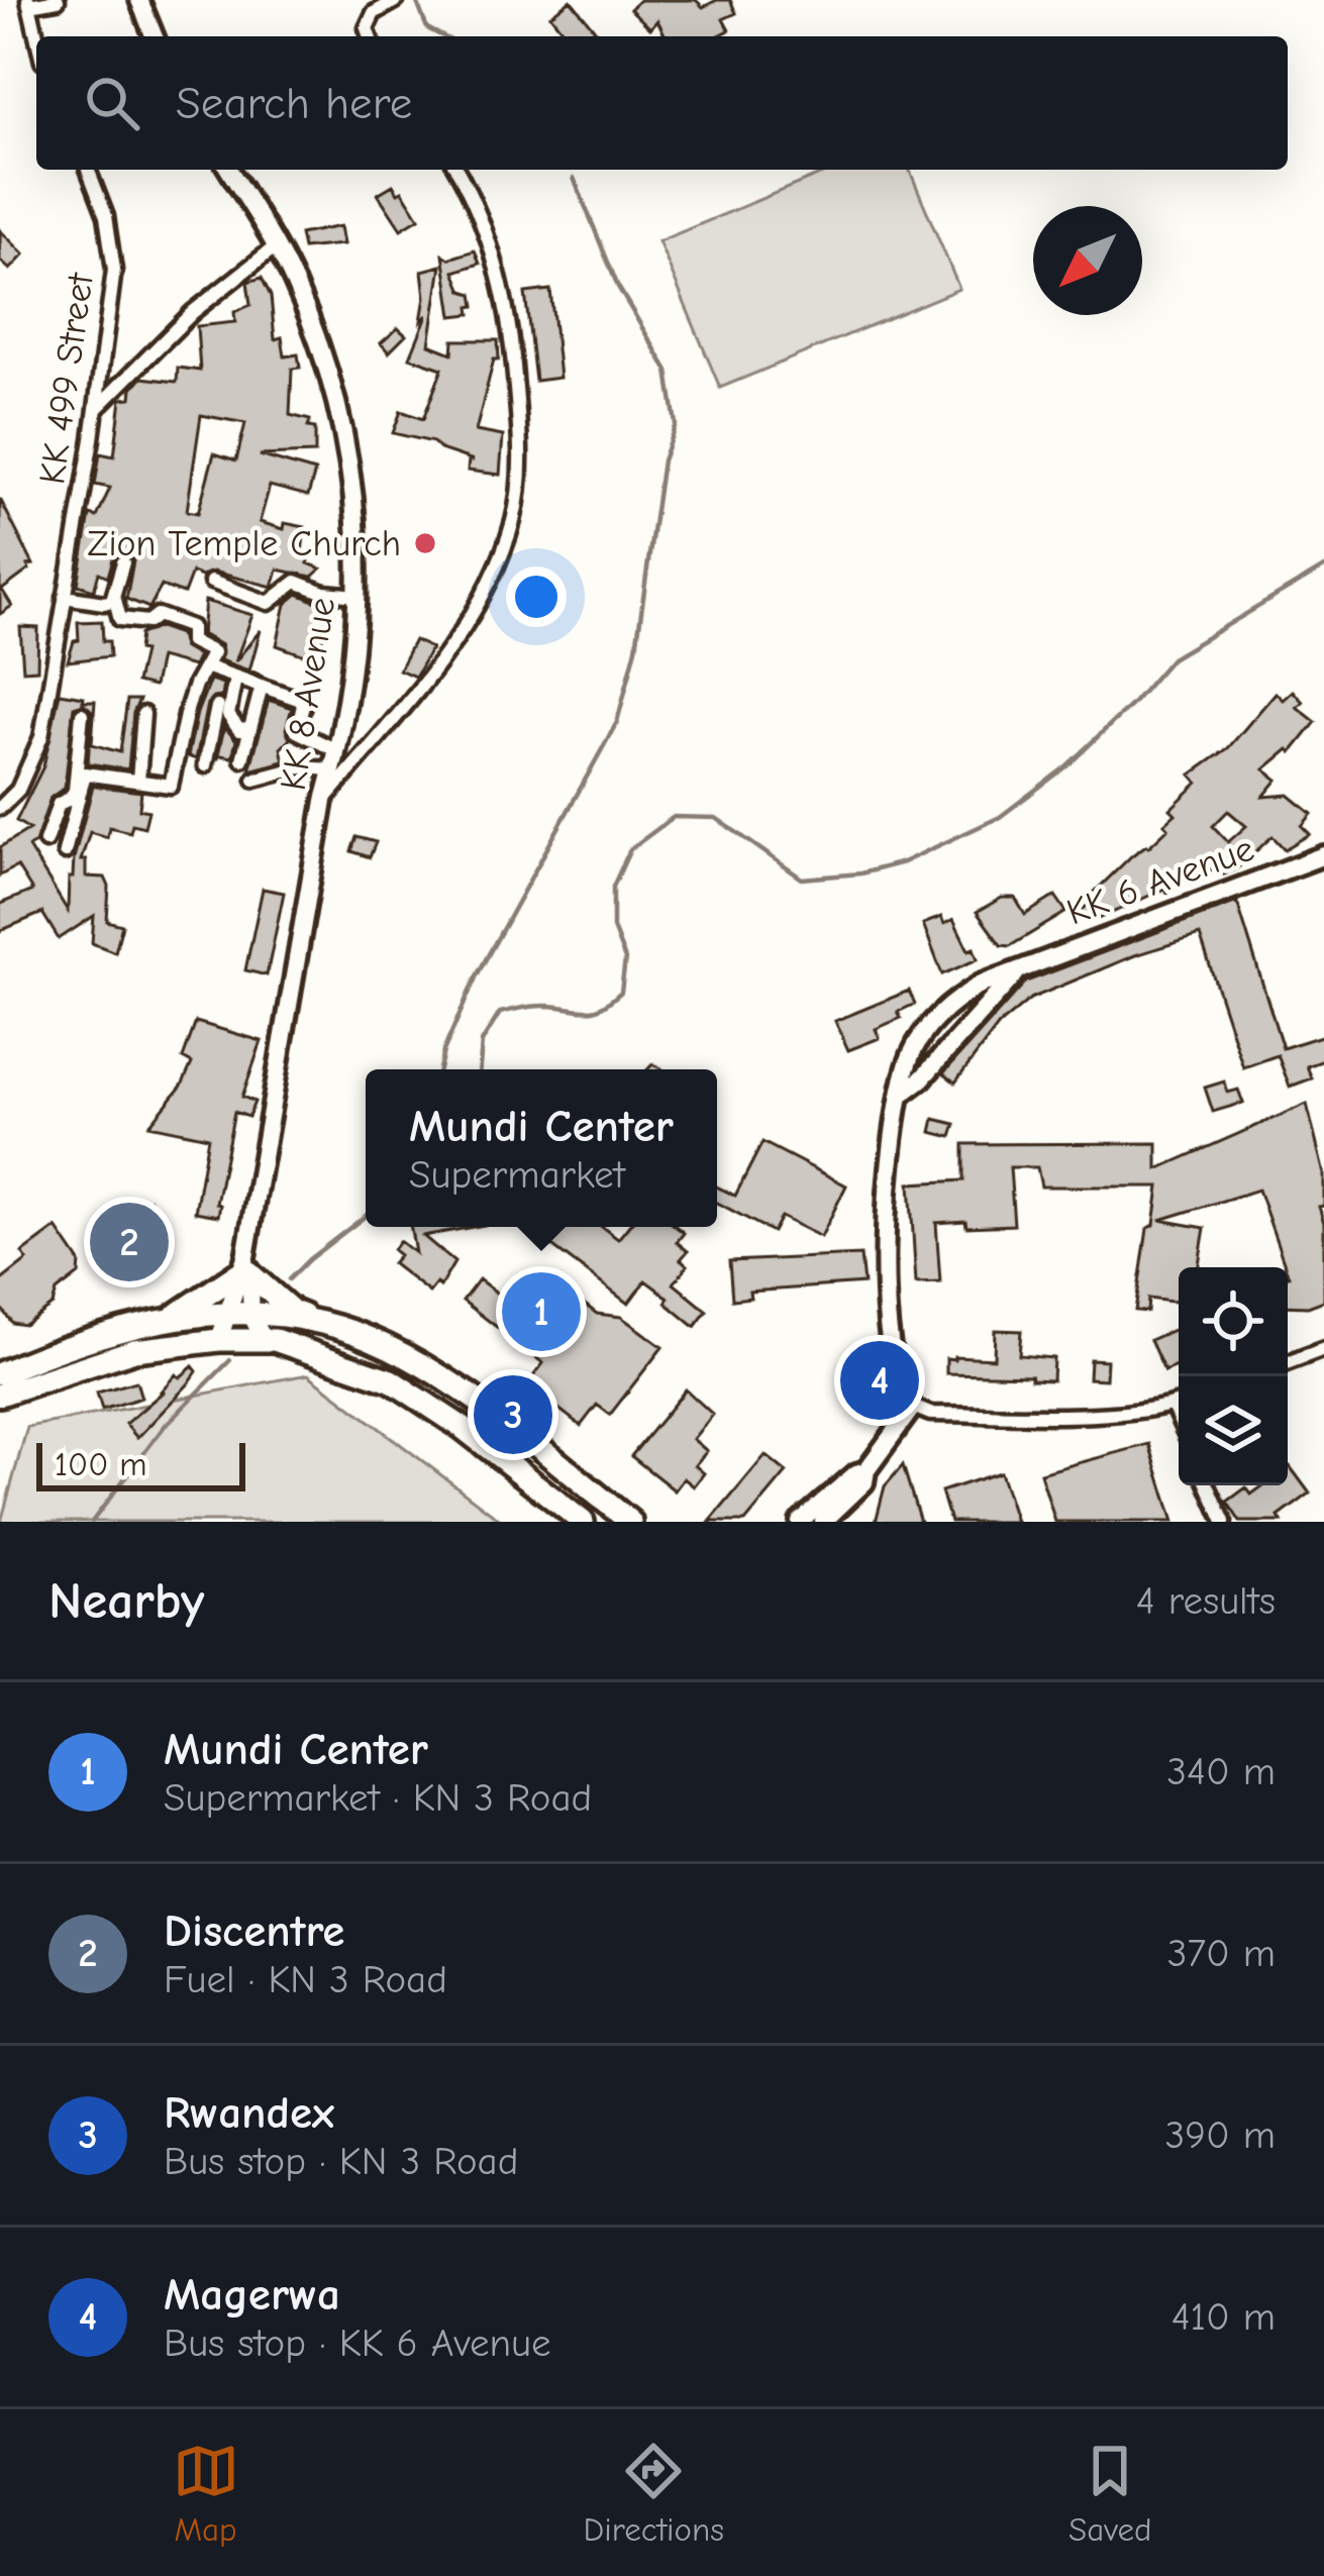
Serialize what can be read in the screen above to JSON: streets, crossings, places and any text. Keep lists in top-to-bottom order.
{
  "streets": {
    "main road": ["KK 8 Avenue", "KK 6 Avenue"],
    "street": ["KK 499 Street"]
  },
  "places": ["Zion Temple Church"],
  "scale_bar": "100 m",
  "north": "bottom left",
  "page": {
    "search": "Search here",
    "popup": ["Mundi Center", "Supermarket"],
    "pins": [
      "2",
      "1",
      "4",
      "3"
    ],
    "scale": "100 m",
    "heading": ["Nearby", "4 results"],
    "list": [
      {
        "mark": "1",
        "name": "Mundi Center",
        "note": "Supermarket · KN 3 Road",
        "value": "340 m"
      },
      {
        "mark": "2",
        "name": "Discentre",
        "note": "Fuel · KN 3 Road",
        "value": "370 m"
      },
      {
        "mark": "3",
        "name": "Rwandex",
        "note": "Bus stop · KN 3 Road",
        "value": "390 m"
      },
      {
        "mark": "4",
        "name": "Magerwa",
        "note": "Bus stop · KK 6 Avenue",
        "value": "410 m"
      }
    ],
    "nav": ["Map", "Directions", "Saved"]
  }
}
